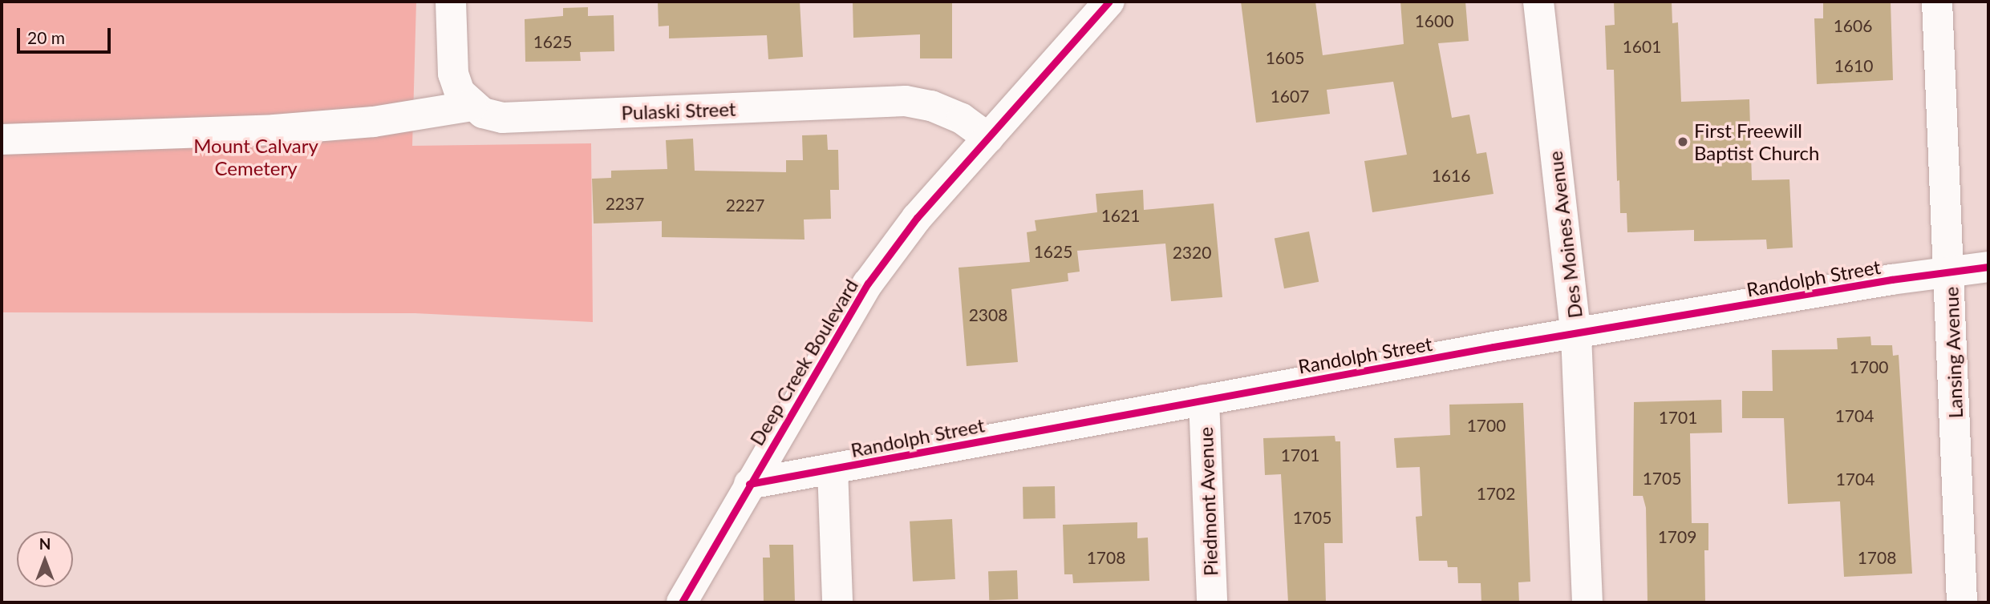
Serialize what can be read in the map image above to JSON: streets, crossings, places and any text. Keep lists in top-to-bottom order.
{
  "streets": {
    "street": [
      "Pulaski Street",
      "Des Moines Avenue",
      "Randolph Street",
      "Lansing Avenue",
      "Deep Creek Boulevard",
      "Piedmont Avenue"
    ]
  },
  "crossings": [
    ["Pulaski Street", "Deep Creek Boulevard"],
    ["Des Moines Avenue", "Randolph Street"],
    ["Randolph Street", "Lansing Avenue"],
    ["Randolph Street", "Deep Creek Boulevard"],
    ["Randolph Street", "Piedmont Avenue"]
  ],
  "parks": ["Mount Calvary Cemetery"],
  "places": ["First Freewill Baptist Church"],
  "house_numbers": [
    "1600",
    "1606",
    "1625",
    "1601",
    "1605",
    "1610",
    "1607",
    "1616",
    "2237",
    "2227",
    "1621",
    "1625",
    "2320",
    "2308",
    "1700",
    "1704",
    "1701",
    "1700",
    "1701",
    "1705",
    "1704",
    "1702",
    "1705",
    "1709",
    "1708",
    "1708"
  ],
  "scale_bar": "20 m",
  "north": "top"
}
